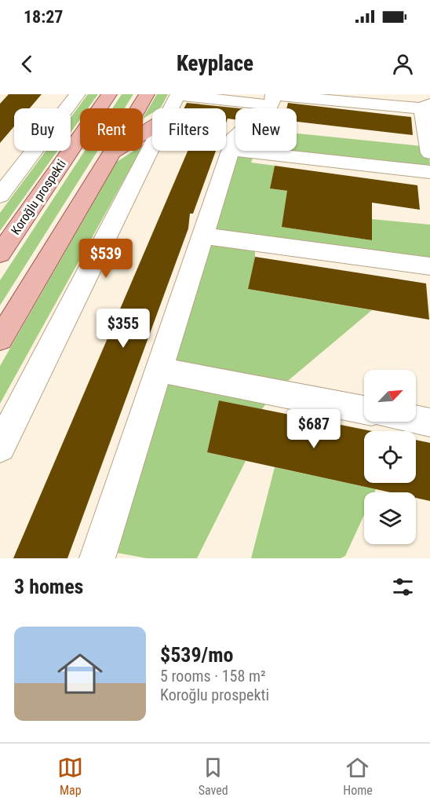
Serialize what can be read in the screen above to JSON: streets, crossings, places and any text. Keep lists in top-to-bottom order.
{
  "streets": {
    "main road": ["Koroğlu prospekti"]
  },
  "north": "top right",
  "page": {
    "status": "18:27",
    "header": "Keyplace",
    "chip": [
      "Buy",
      "Rent",
      "Filters",
      "New"
    ],
    "price": ["$539", "$355", "$687"],
    "heading": "3 homes",
    "list": [
      {
        "name": "$539/mo",
        "note": "5 rooms · 158 m² · Koroğlu prospekti"
      }
    ],
    "tabs": ["Map", "Saved", "Home"]
  }
}
